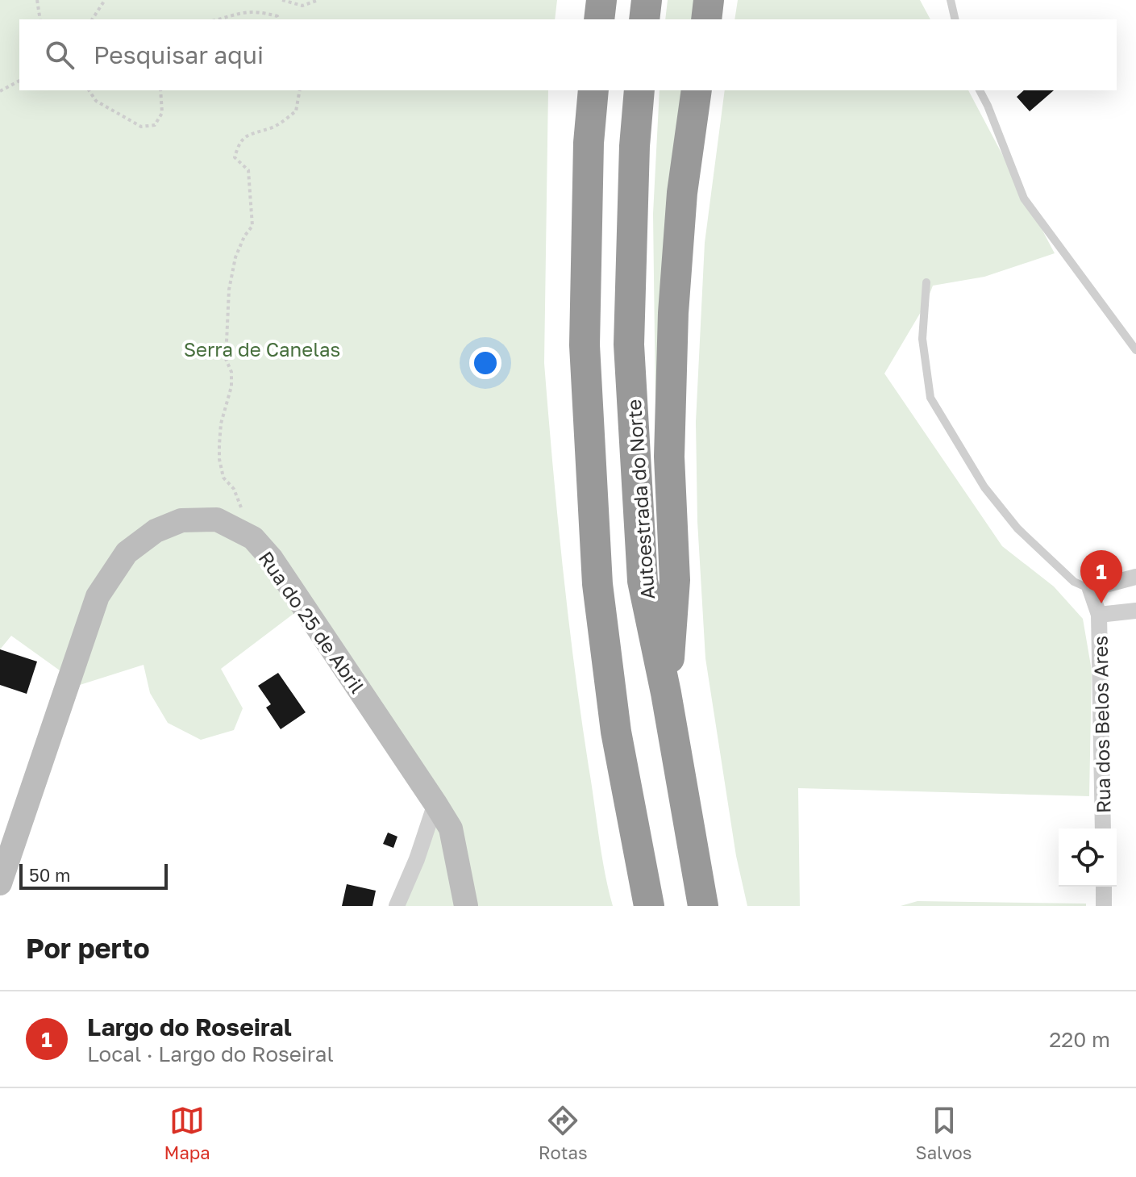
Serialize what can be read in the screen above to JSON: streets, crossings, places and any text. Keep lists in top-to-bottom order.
{
  "streets": {
    "highway": ["Autoestrada do Norte"],
    "main road": ["Rua do 25 de Abril"],
    "street": ["Rua dos Belos Ares"]
  },
  "parks": ["Serra de Canelas"],
  "scale_bar": "50 m",
  "page": {
    "search": "Pesquisar aqui",
    "pins": "1",
    "scale": "50 m",
    "heading": "Por perto",
    "list": [
      {
        "mark": "1",
        "name": "Largo do Roseiral",
        "note": "Local · Largo do Roseiral",
        "value": "220 m"
      }
    ],
    "nav": ["Mapa", "Rotas", "Salvos"]
  }
}
